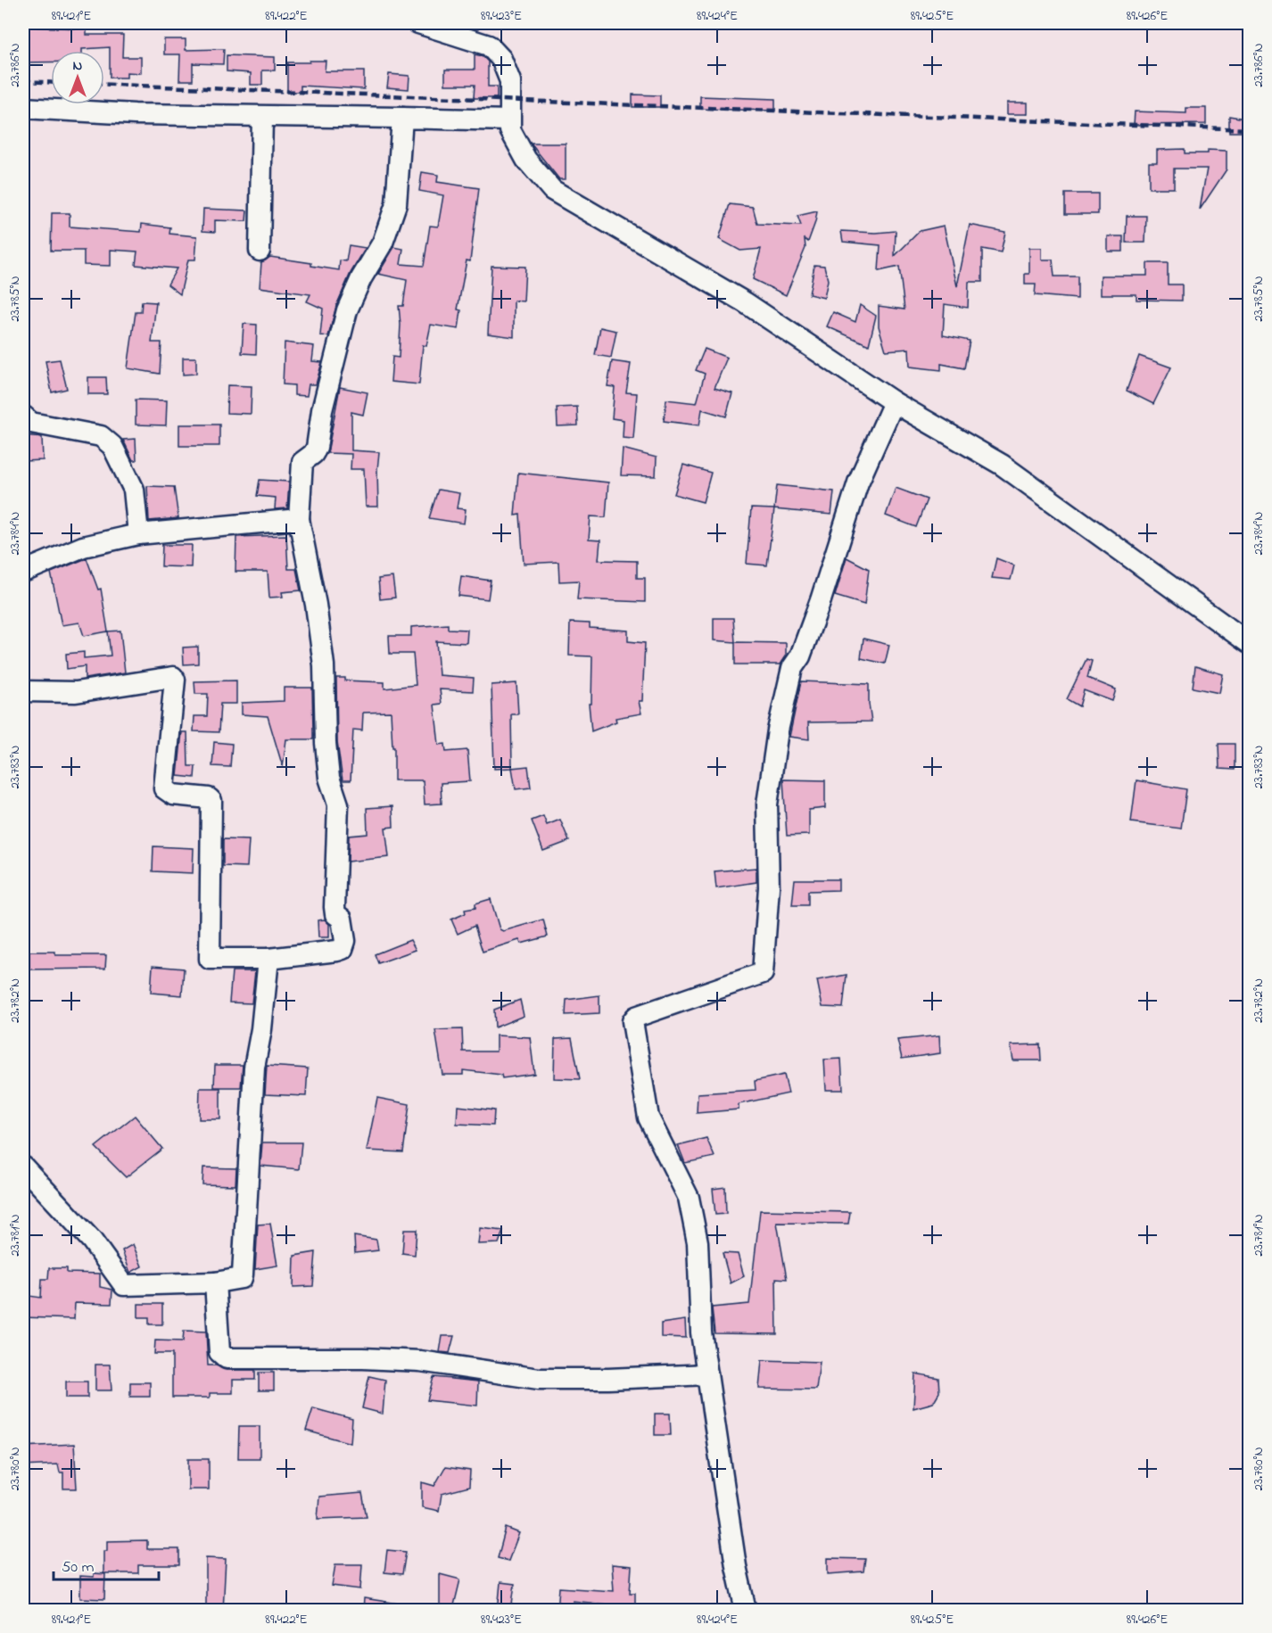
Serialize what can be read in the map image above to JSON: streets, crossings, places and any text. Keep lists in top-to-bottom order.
{
  "scale_bar": "50 m",
  "north": "top",
  "coordinates": [
    "89.421°E",
    "89.422°E",
    "89.423°E",
    "89.424°E",
    "89.425°E",
    "89.426°E",
    "23.786°N",
    "23.785°N",
    "23.784°N",
    "23.783°N",
    "23.782°N",
    "23.781°N",
    "23.780°N"
  ]
}
